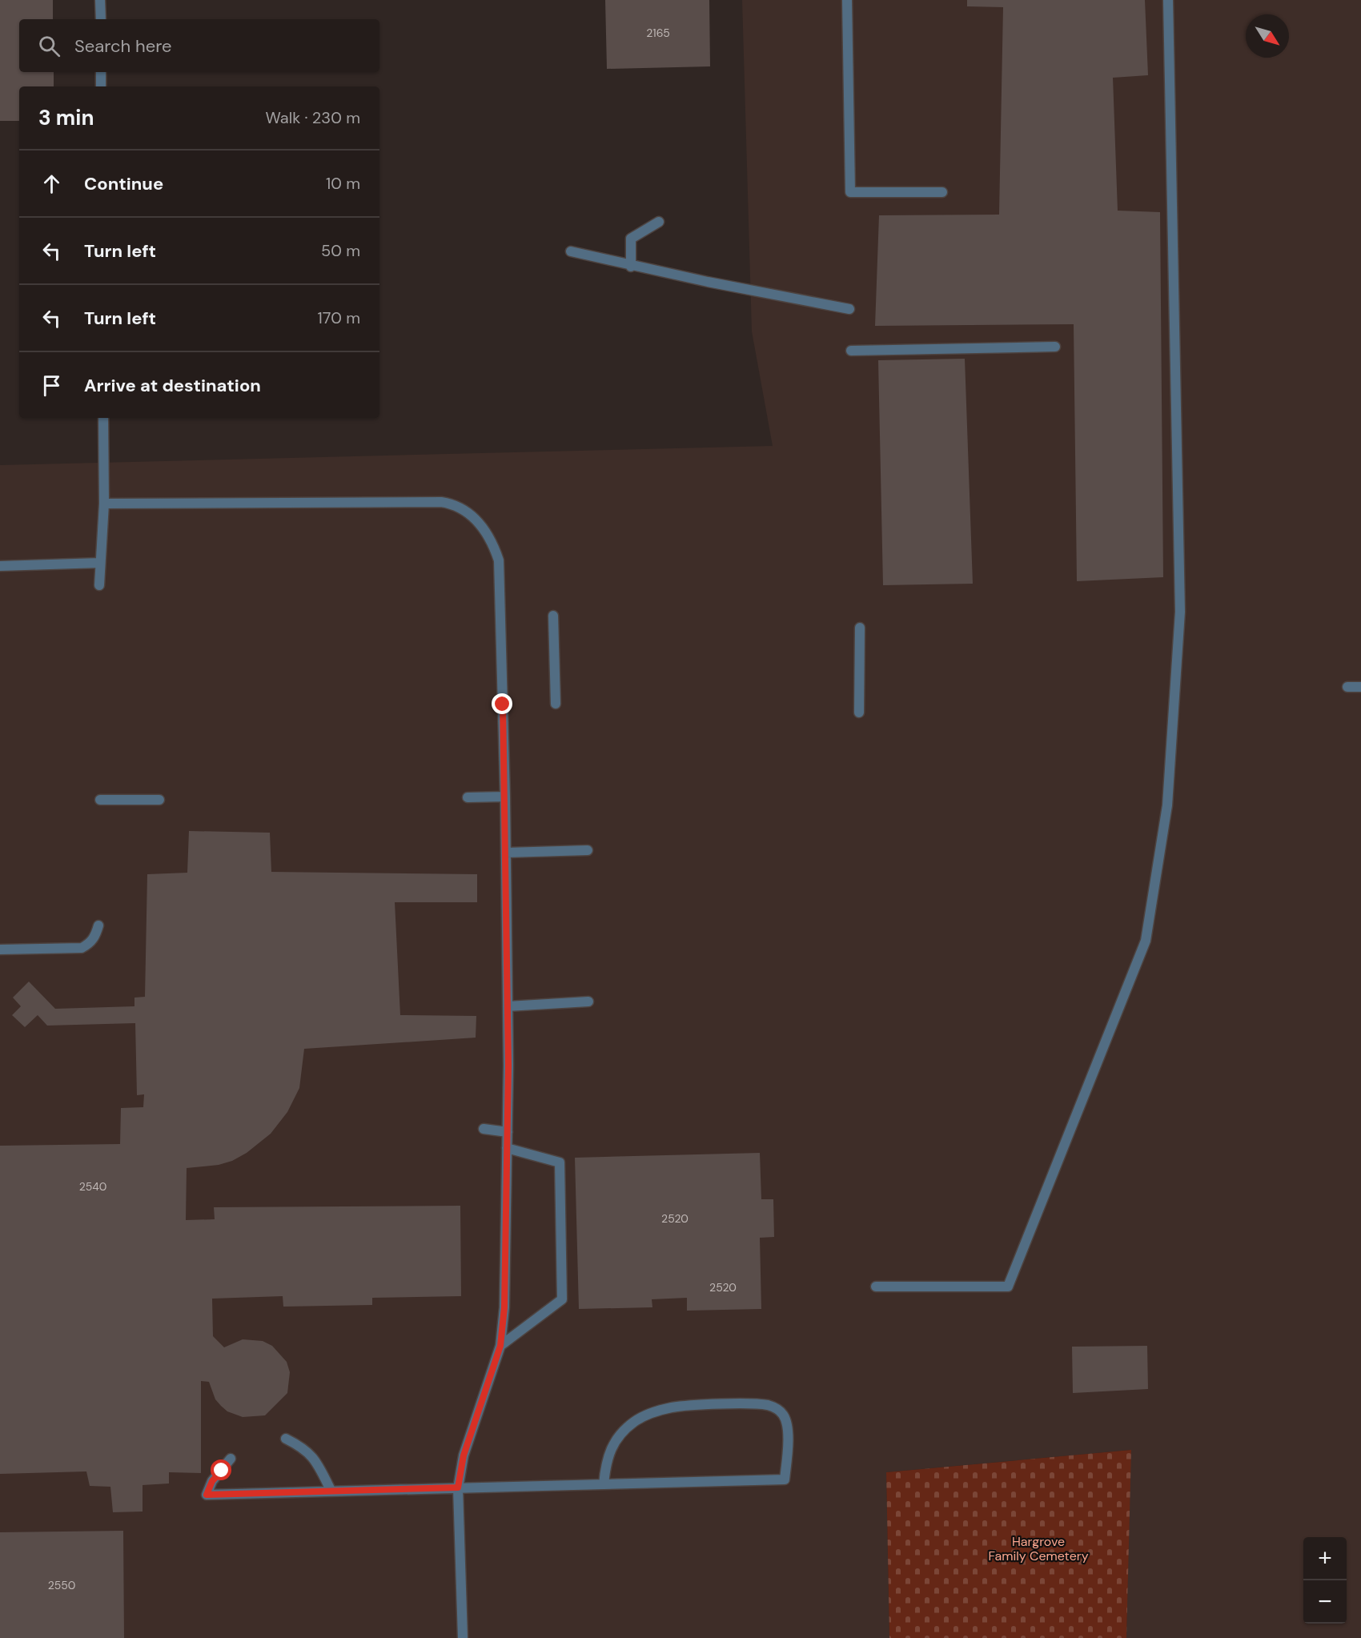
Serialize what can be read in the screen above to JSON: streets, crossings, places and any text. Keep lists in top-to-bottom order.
{
  "parks": ["Hargrove Family Cemetery"],
  "house_numbers": [
    "2165",
    "2540",
    "2520",
    "2520",
    "2550"
  ],
  "north": "bottom right",
  "page": {
    "search": "Search here",
    "heading": ["3 min", "Walk · 230 m"],
    "list": [
      ["Continue", "10 m"],
      ["Turn left", "50 m"],
      ["Turn left", "170 m"],
      "Arrive at destination"
    ],
    "map_buttons": ["+", "−"]
  }
}
